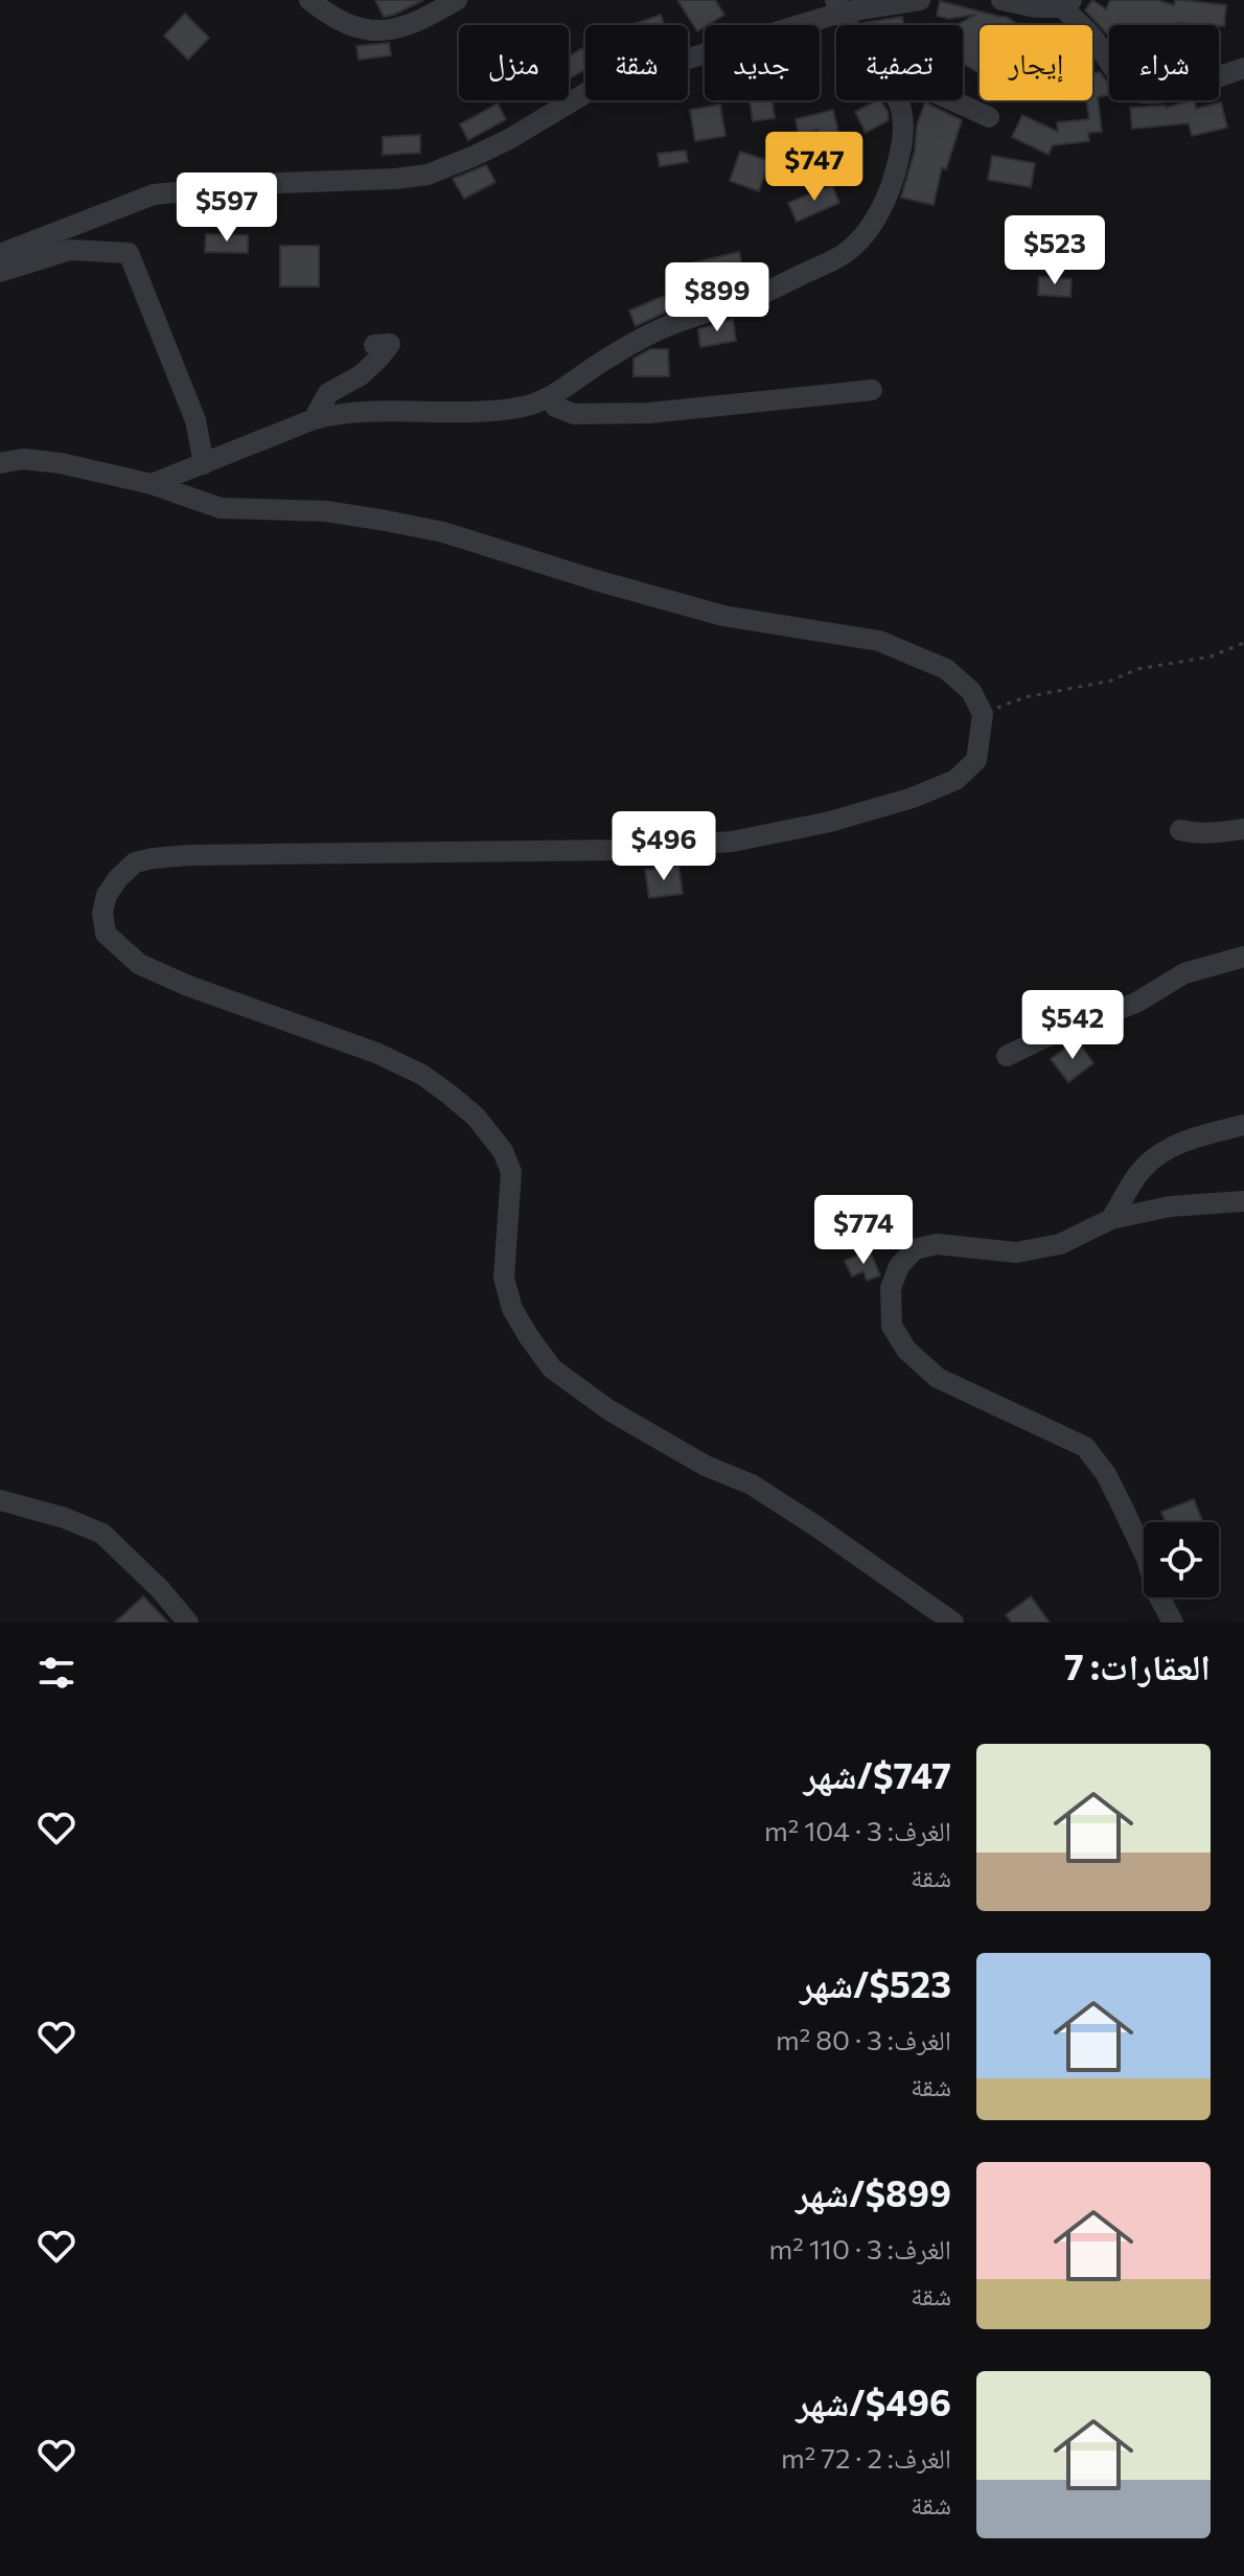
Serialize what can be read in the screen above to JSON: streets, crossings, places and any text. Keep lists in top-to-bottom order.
{
  "page": {
    "chip": [
      "شراء",
      "إيجار",
      "تصفية",
      "جديد",
      "شقة",
      "منزل"
    ],
    "price": [
      "$747",
      "$597",
      "$523",
      "$899",
      "$496",
      "$542",
      "$774"
    ],
    "heading": "العقارات: 7",
    "list": [
      {
        "name": "$747/شهر",
        "note": "الغرف: 3 · 104 m² · شقة"
      },
      {
        "name": "$523/شهر",
        "note": "الغرف: 3 · 80 m² · شقة"
      },
      {
        "name": "$899/شهر",
        "note": "الغرف: 3 · 110 m² · شقة"
      },
      {
        "name": "$496/شهر",
        "note": "الغرف: 2 · 72 m² · شقة"
      }
    ]
  }
}
